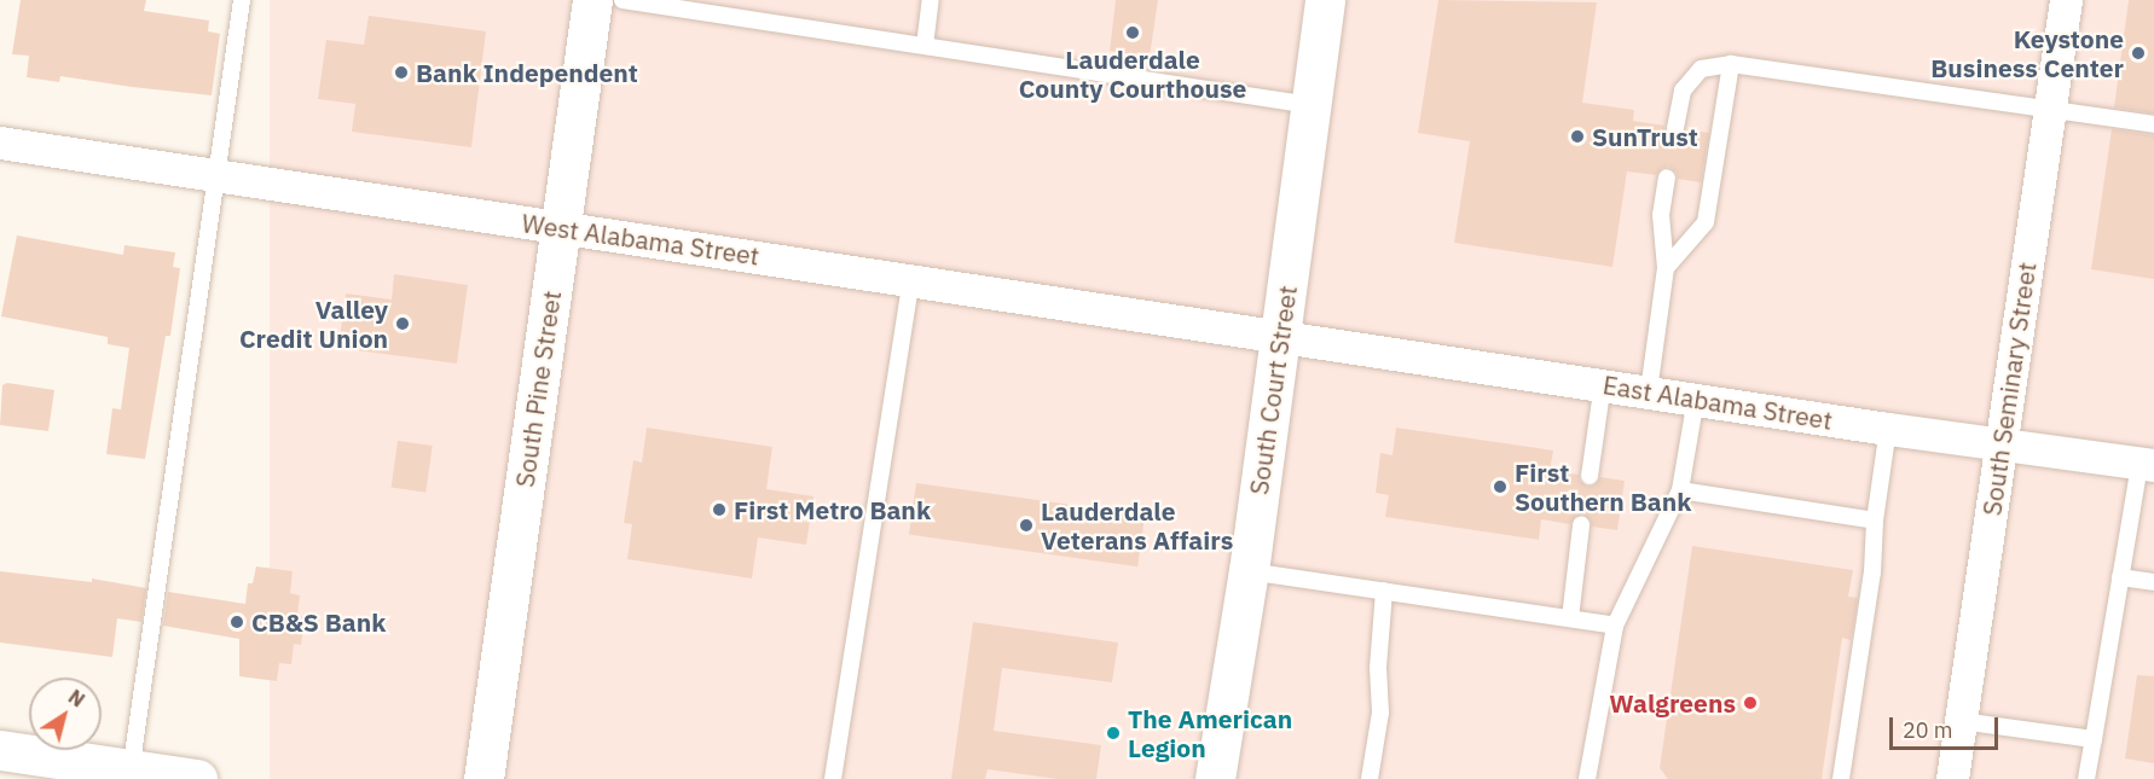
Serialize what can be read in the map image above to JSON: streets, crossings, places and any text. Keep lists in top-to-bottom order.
{
  "streets": {
    "main road": ["South Pine Street", "South Court Street"],
    "street": ["West Alabama Street", "South Seminary Street", "East Alabama Street"]
  },
  "crossings": [
    ["West Alabama Street", "South Pine Street"],
    ["West Alabama Street", "South Court Street"],
    ["West Alabama Street", "East Alabama Street"],
    ["South Seminary Street", "East Alabama Street"],
    ["South Court Street", "East Alabama Street"]
  ],
  "places": [
    "Lauderdale County Courthouse",
    "Keystone Business Center",
    "Bank Independent",
    "SunTrust",
    "Valley Credit Union",
    "First Southern Bank",
    "First Metro Bank",
    "Lauderdale Veterans Affairs",
    "CB&S Bank",
    "Walgreens",
    "The American Legion"
  ],
  "scale_bar": "20 m",
  "north": "top right"
}
